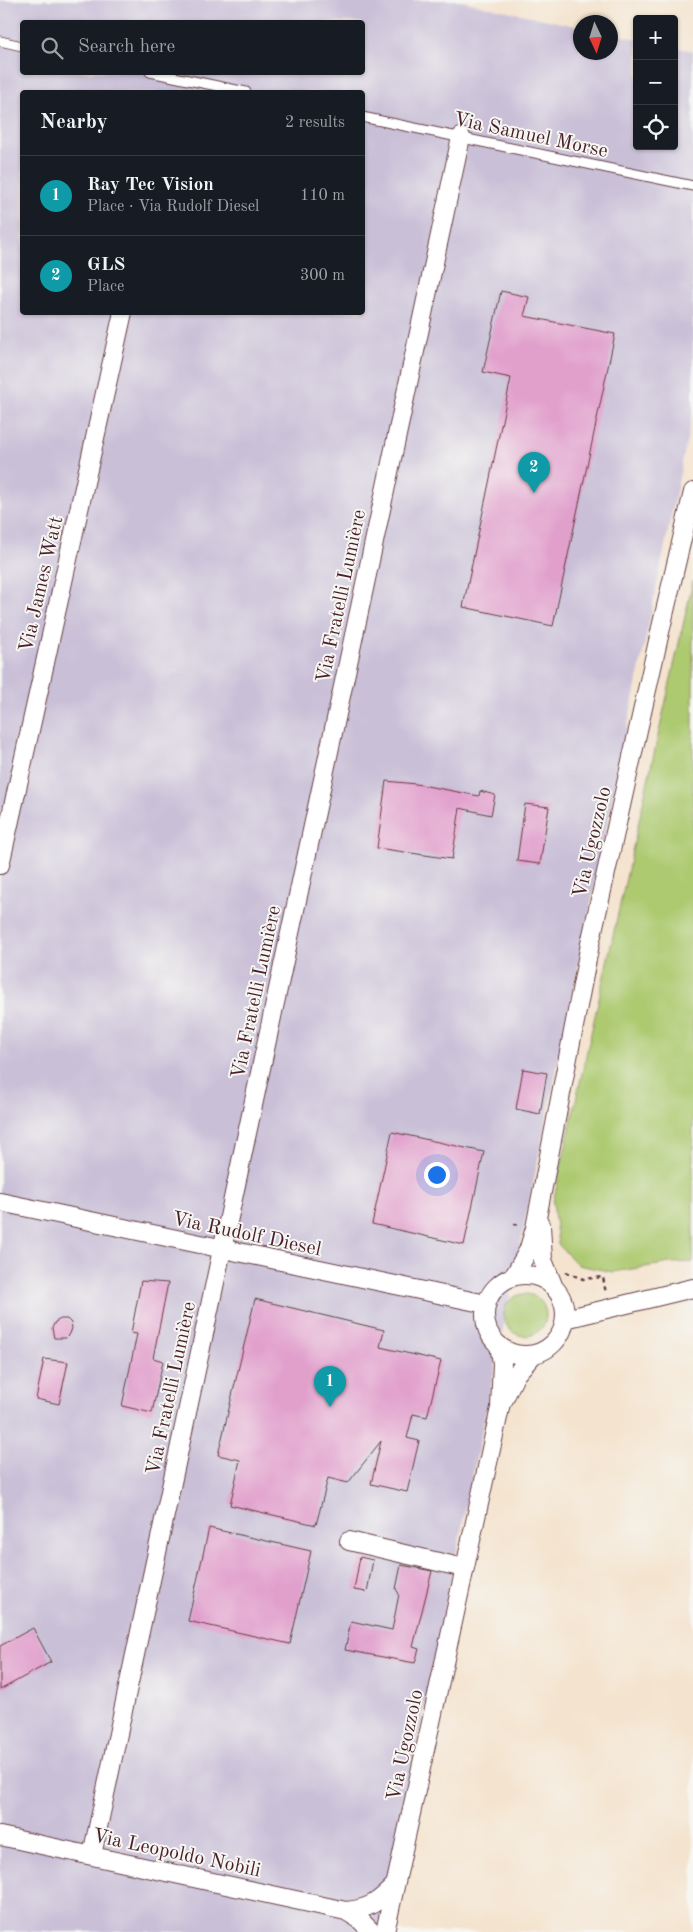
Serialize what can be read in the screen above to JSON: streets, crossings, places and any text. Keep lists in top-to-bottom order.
{
  "streets": {
    "street": [
      "Via James Watt",
      "Via Fratelli Lumière",
      "Via Ugozzolo",
      "Via Rudolf Diesel",
      "Via Leopoldo Nobili"
    ],
    "lane": ["Via Samuel Morse"]
  },
  "crossings": [
    ["Via Samuel Morse", "Via Fratelli Lumière"],
    ["Via Fratelli Lumière", "Via Rudolf Diesel"],
    ["Via Fratelli Lumière", "Via Leopoldo Nobili"],
    ["Via Ugozzolo", "Via Rudolf Diesel"]
  ],
  "north": "bottom",
  "page": {
    "map_buttons": ["+", "−"],
    "search": "Search here",
    "heading": ["Nearby", "2 results"],
    "list": [
      {
        "mark": "1",
        "name": "Ray Tec Vision",
        "note": "Place · Via Rudolf Diesel",
        "value": "110 m"
      },
      {
        "mark": "2",
        "name": "GLS",
        "note": "Place",
        "value": "300 m"
      }
    ],
    "pins": ["2", "1"]
  }
}
